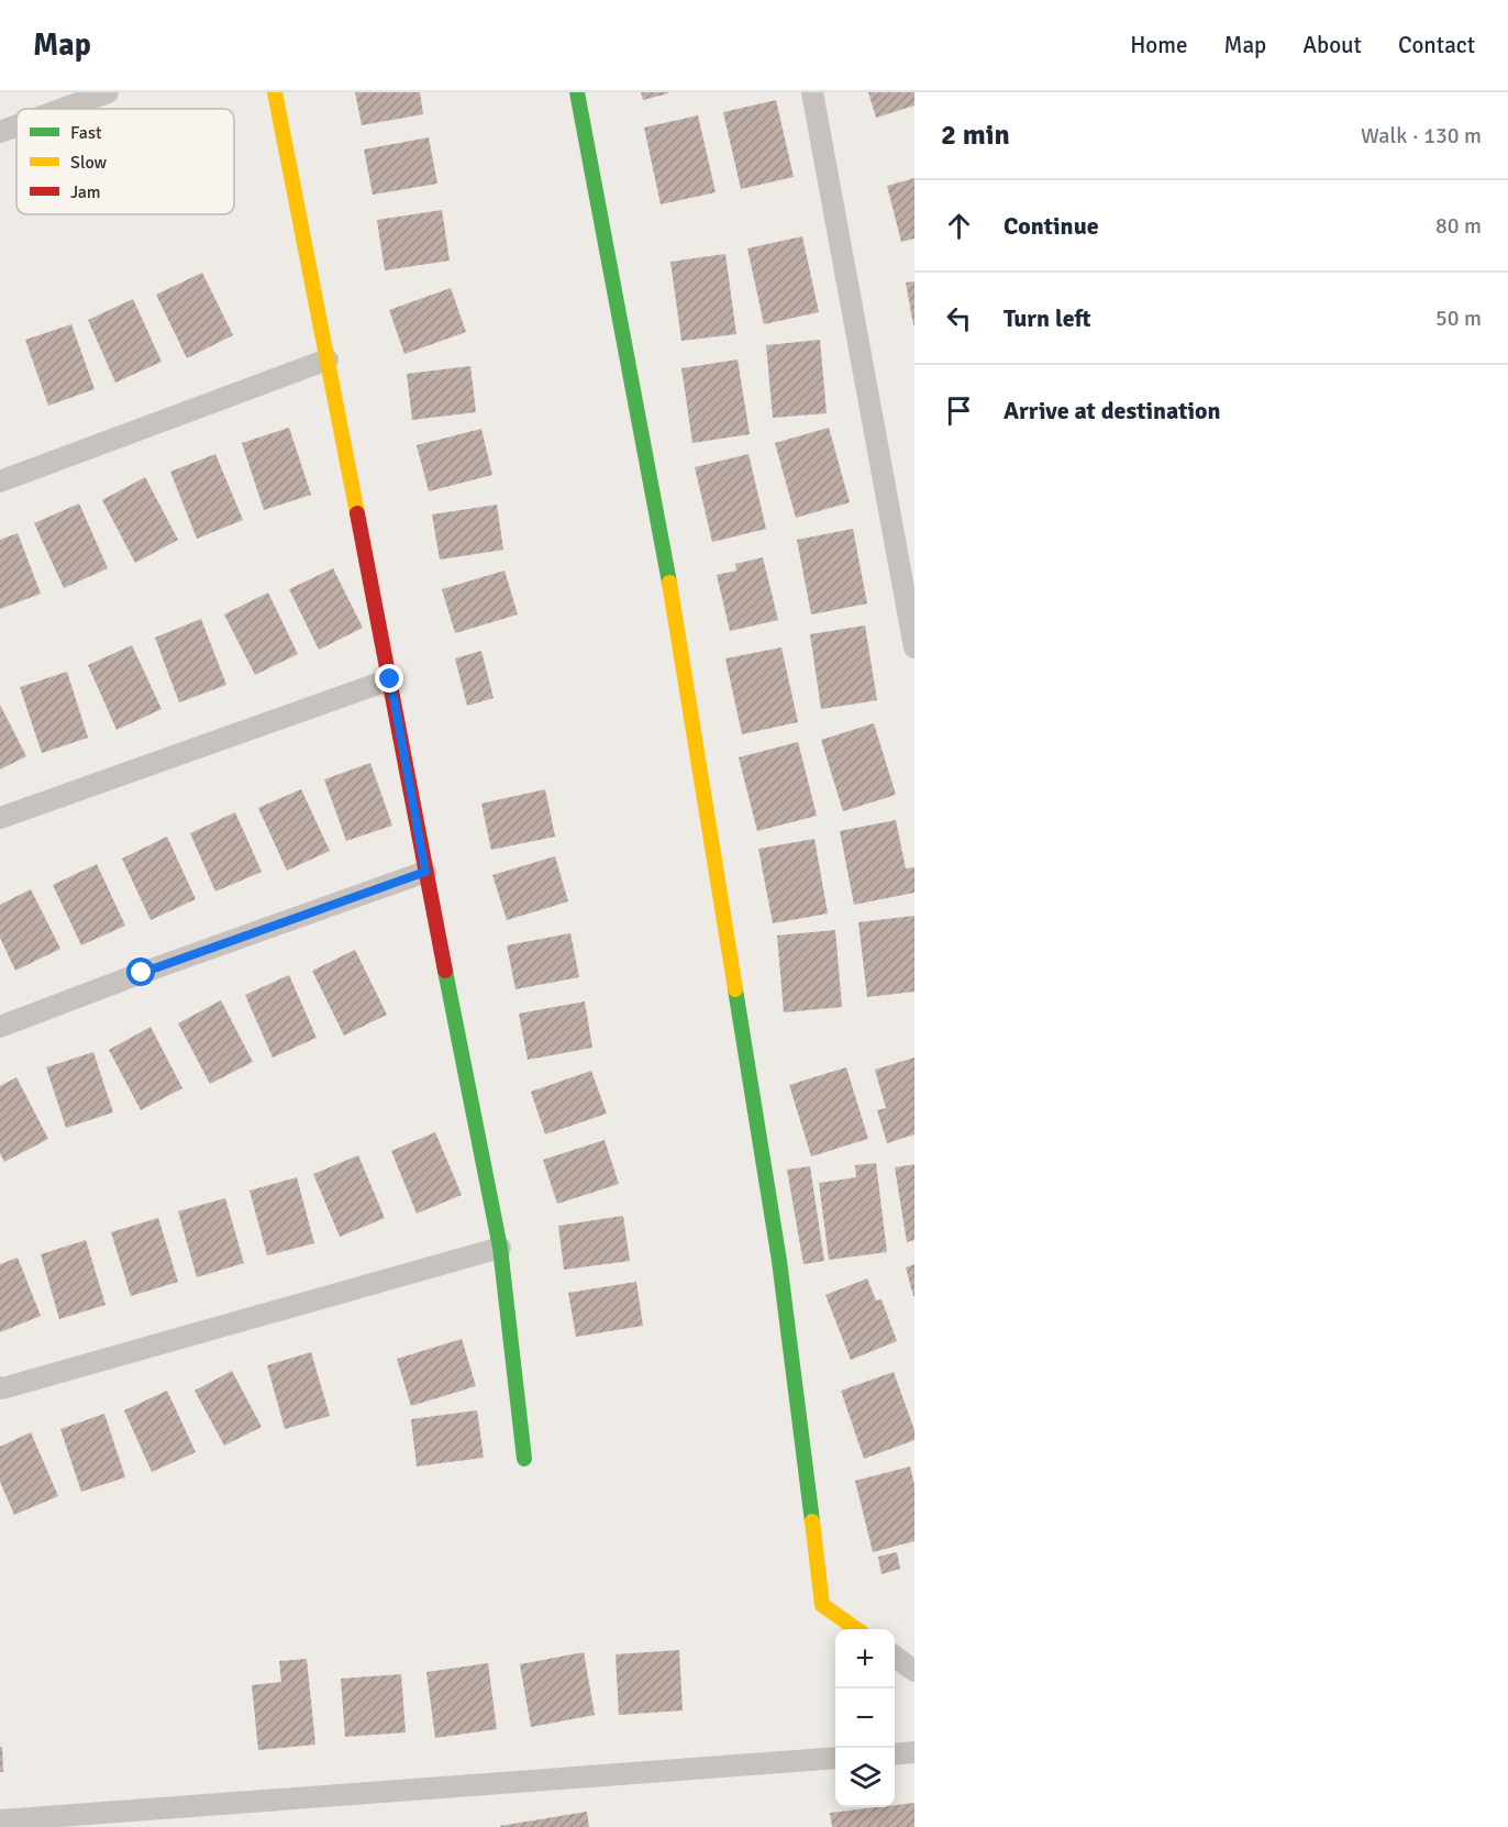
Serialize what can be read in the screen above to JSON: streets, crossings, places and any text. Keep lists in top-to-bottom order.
{
  "legend": ["Fast", "Slow", "Jam"],
  "page": {
    "header": "Map",
    "nav": [
      "Home",
      "Map",
      "About",
      "Contact"
    ],
    "heading": ["2 min", "Walk · 130 m"],
    "list": [
      ["Continue", "80 m"],
      ["Turn left", "50 m"],
      "Arrive at destination"
    ],
    "map_buttons": ["+", "−"]
  }
}
